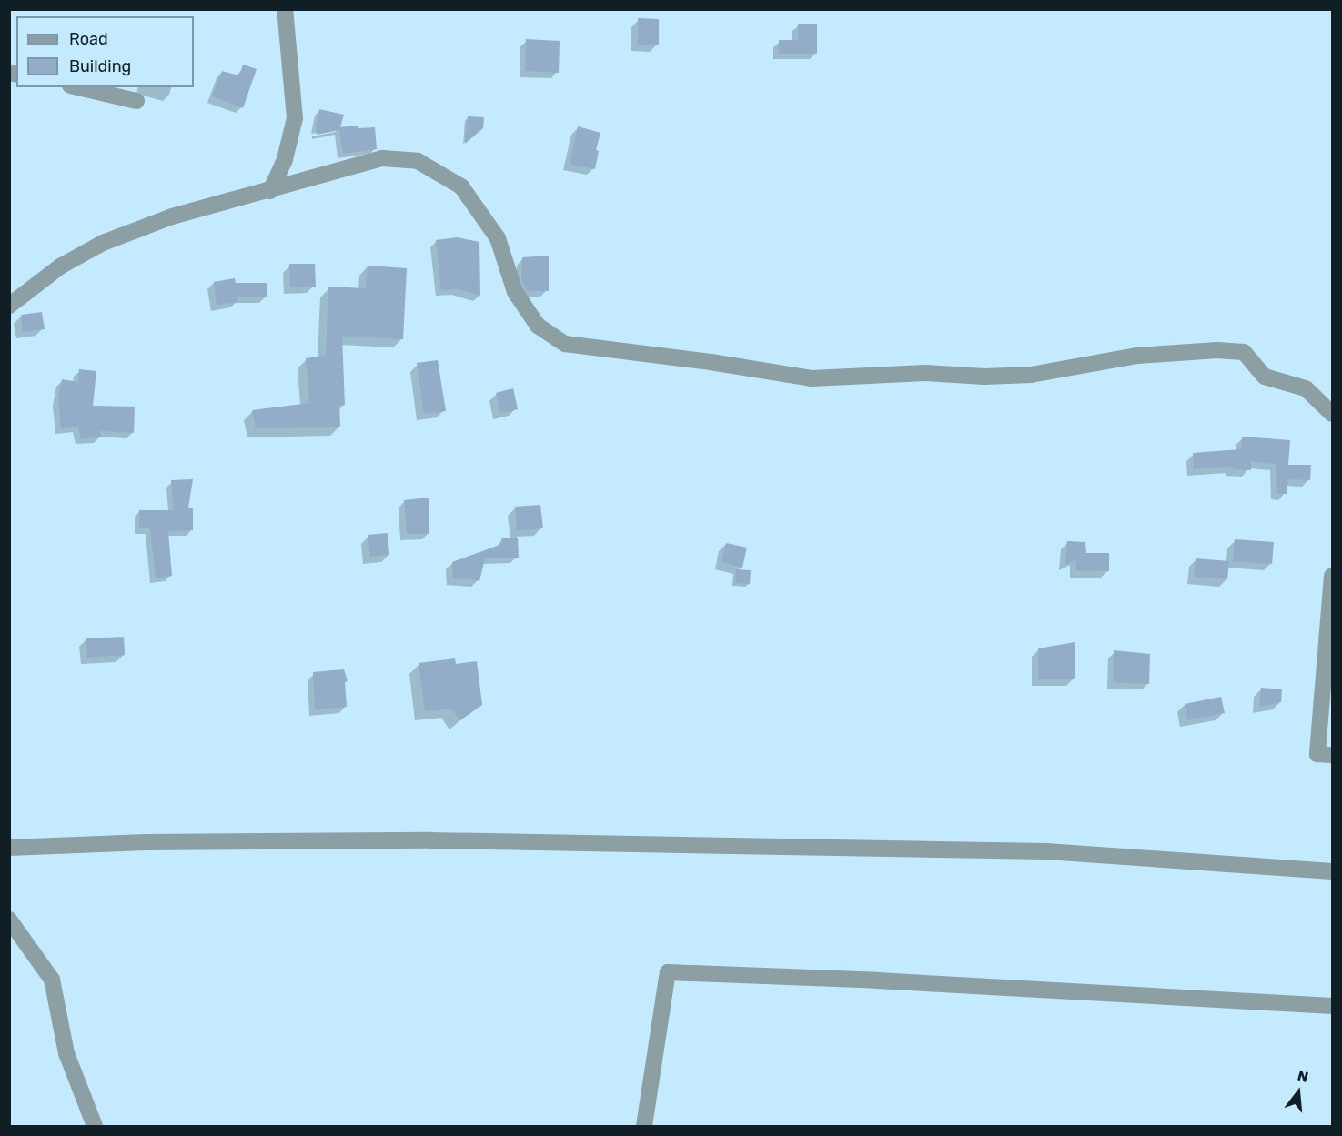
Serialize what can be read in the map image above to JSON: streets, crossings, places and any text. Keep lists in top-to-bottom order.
{
  "legend": ["Road", "Building"],
  "north": "top"
}
